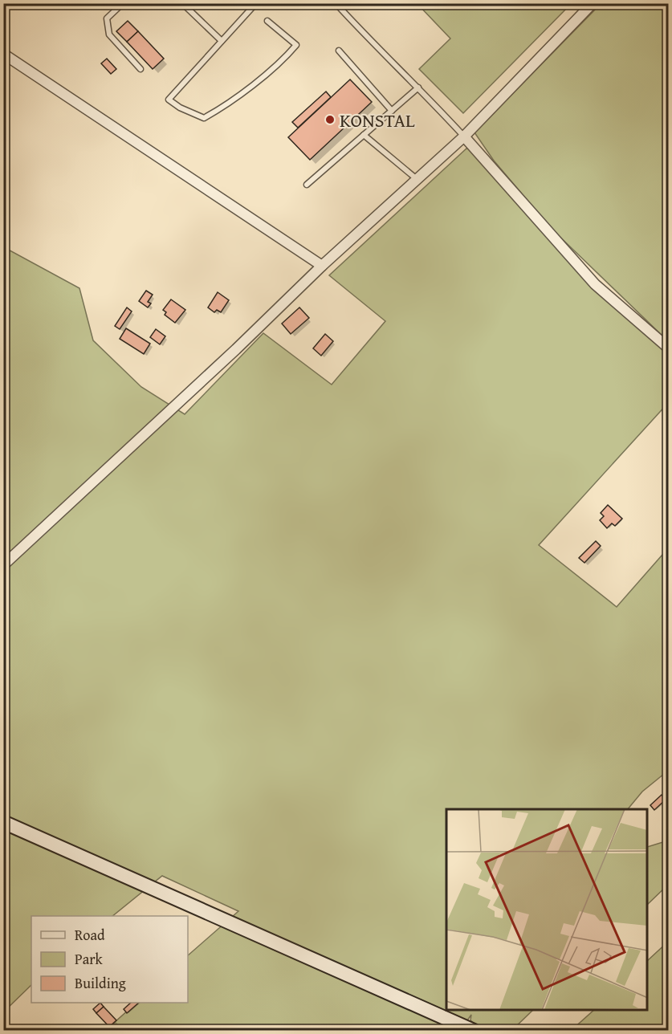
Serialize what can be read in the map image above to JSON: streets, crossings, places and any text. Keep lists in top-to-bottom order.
{
  "places": ["KONSTAL"],
  "legend": ["Road", "Park", "Building"]
}
